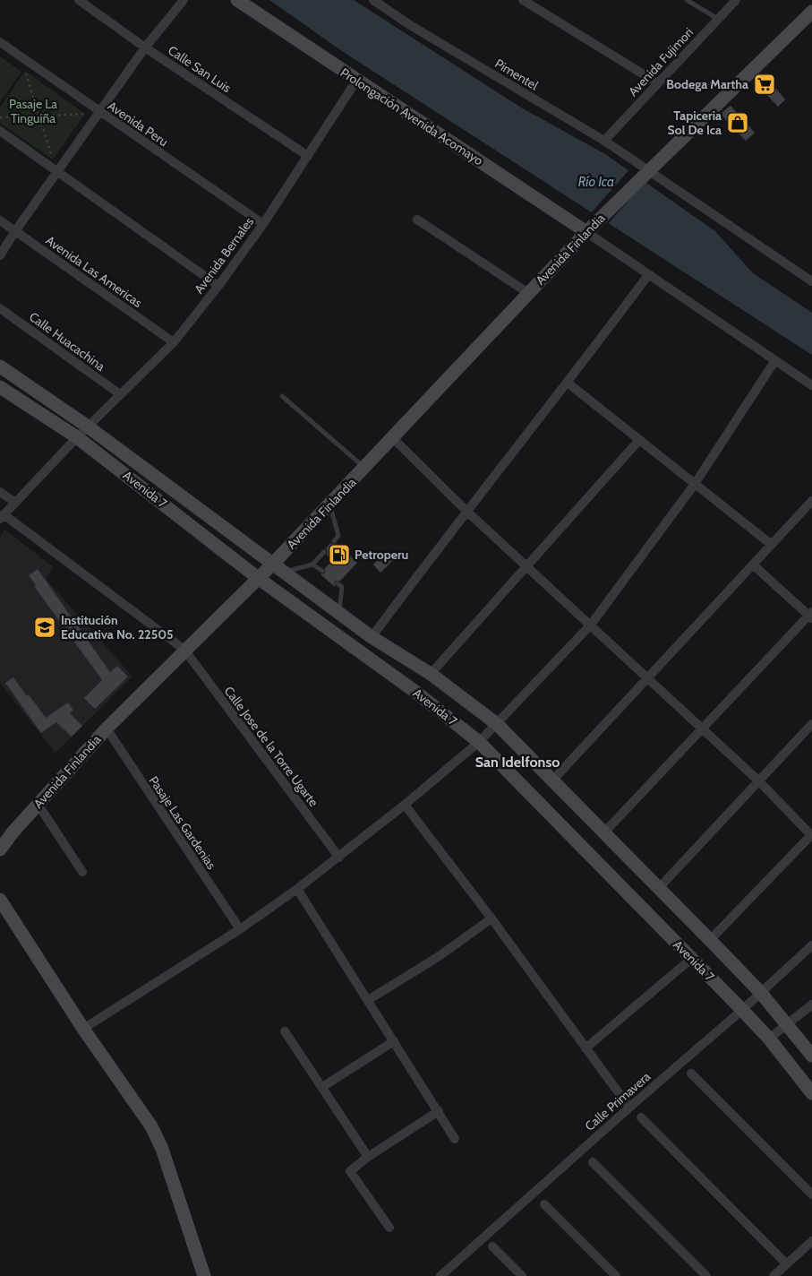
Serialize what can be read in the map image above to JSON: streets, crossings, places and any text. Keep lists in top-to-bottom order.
{
  "streets": {
    "street": [
      "Avenida Fujimori",
      "Calle San Luis",
      "Pimentel",
      "Prolongación Avenida Acomayo",
      "Avenida Peru",
      "Avenida Finlandia",
      "Avenida Bernales",
      "Avenida Las Americas",
      "Calle Huacachina",
      "Avenida 7",
      "Calle Jose de la Torre Ugarte",
      "Pasaje Las Gardenias",
      "Calle Primavera"
    ]
  },
  "crossings": [
    ["Avenida Fujimori", "Pimentel"],
    ["Calle San Luis", "Avenida Bernales"],
    ["Pimentel", "Avenida Finlandia"],
    ["Prolongación Avenida Acomayo", "Avenida Finlandia"],
    ["Prolongación Avenida Acomayo", "Avenida Bernales"],
    ["Avenida Peru", "Avenida Bernales"],
    ["Avenida Finlandia", "Avenida 7"],
    ["Avenida Finlandia", "Calle Jose de la Torre Ugarte"],
    ["Avenida Finlandia", "Pasaje Las Gardenias"],
    ["Avenida Bernales", "Avenida Las Americas"],
    ["Avenida Bernales", "Calle Huacachina"],
    ["Avenida Bernales", "Avenida 7"],
    ["Avenida Bernales", "Calle Jose de la Torre Ugarte"],
    ["Avenida 7", "Calle Primavera"]
  ],
  "districts": ["San Idelfonso"],
  "water": ["Río Ica"],
  "parks": ["Pasaje La Tinguiña"],
  "places": {
    "supermarket": ["Bodega Martha"],
    "shop": ["Tapiceria Sol De Ica"],
    "fuel station": ["Petroperu"],
    "school or university": ["Institución Educativa No. 22505"]
  }
}
